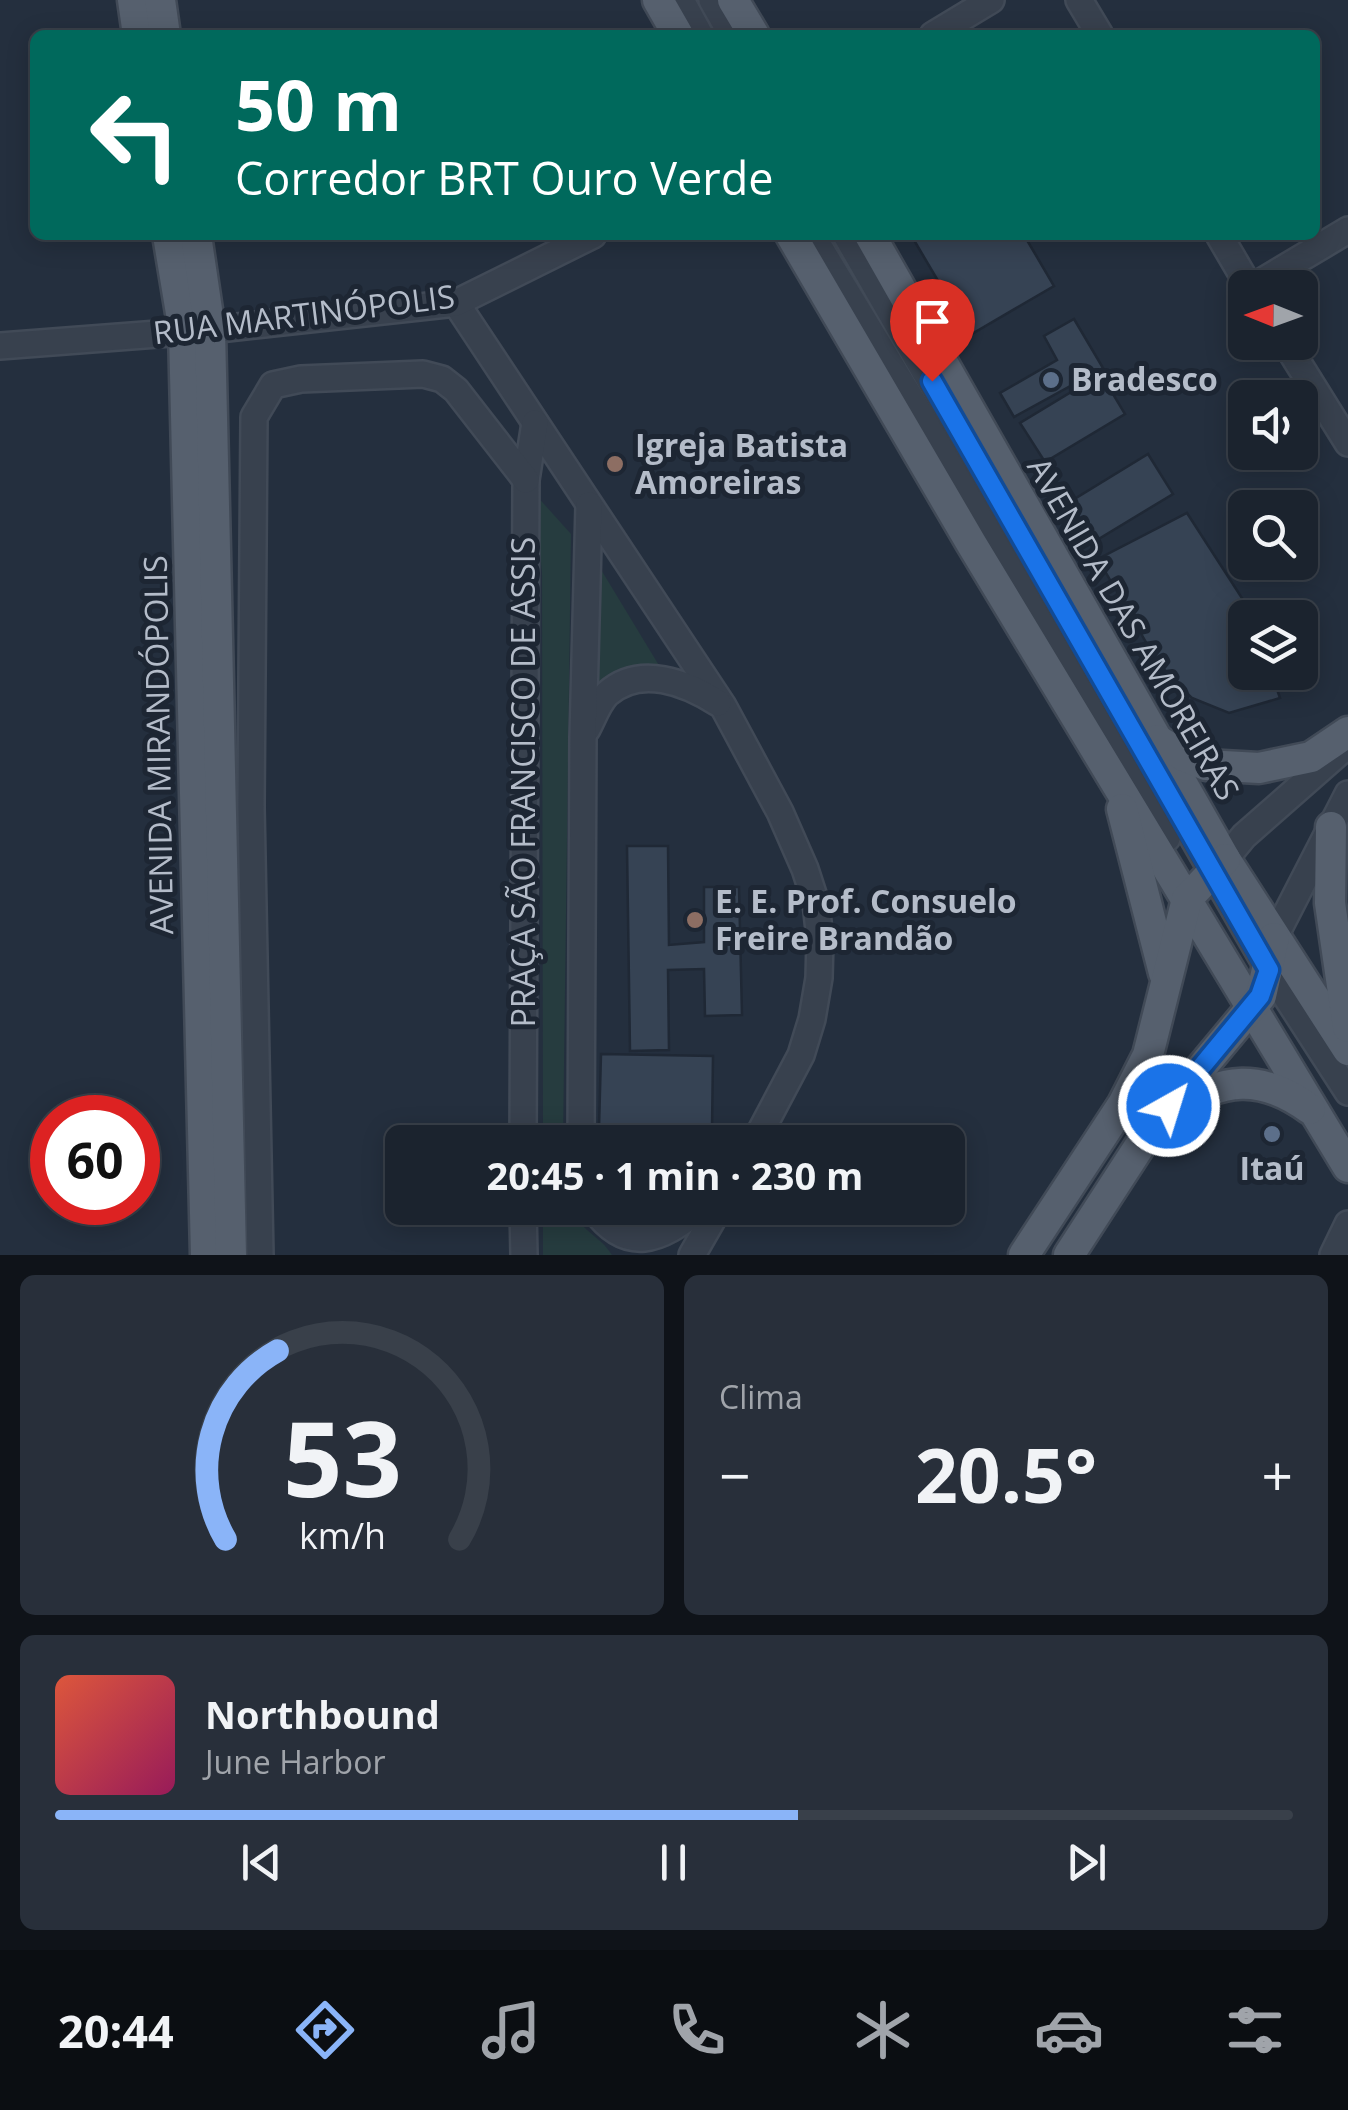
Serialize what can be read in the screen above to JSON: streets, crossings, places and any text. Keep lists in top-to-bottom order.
{
  "streets": {
    "main road": ["AVENIDA DAS AMOREIRAS", "AVENIDA MIRANDÓPOLIS"],
    "street": ["RUA MARTINÓPOLIS", "PRAÇA SÃO FRANCISCO DE ASSIS"]
  },
  "crossings": [
    ["RUA MARTINÓPOLIS", "AVENIDA MIRANDÓPOLIS"]
  ],
  "places": [
    "Bradesco",
    "Igreja Batista Amoreiras",
    "E. E. Prof. Consuelo Freire Brandão",
    "Itaú"
  ],
  "north": "left",
  "page": {
    "turn": ["50 m", "Corredor BRT Ouro Verde"],
    "limit": "60",
    "trip": "20:45 · 1 min · 230 m",
    "tile": "Clima",
    "heat": ["−", "20.5°", "+"],
    "song": ["Northbound", "June Harbor"],
    "tabs": "20:44",
    "gauge": ["53", "km/h"]
  }
}
